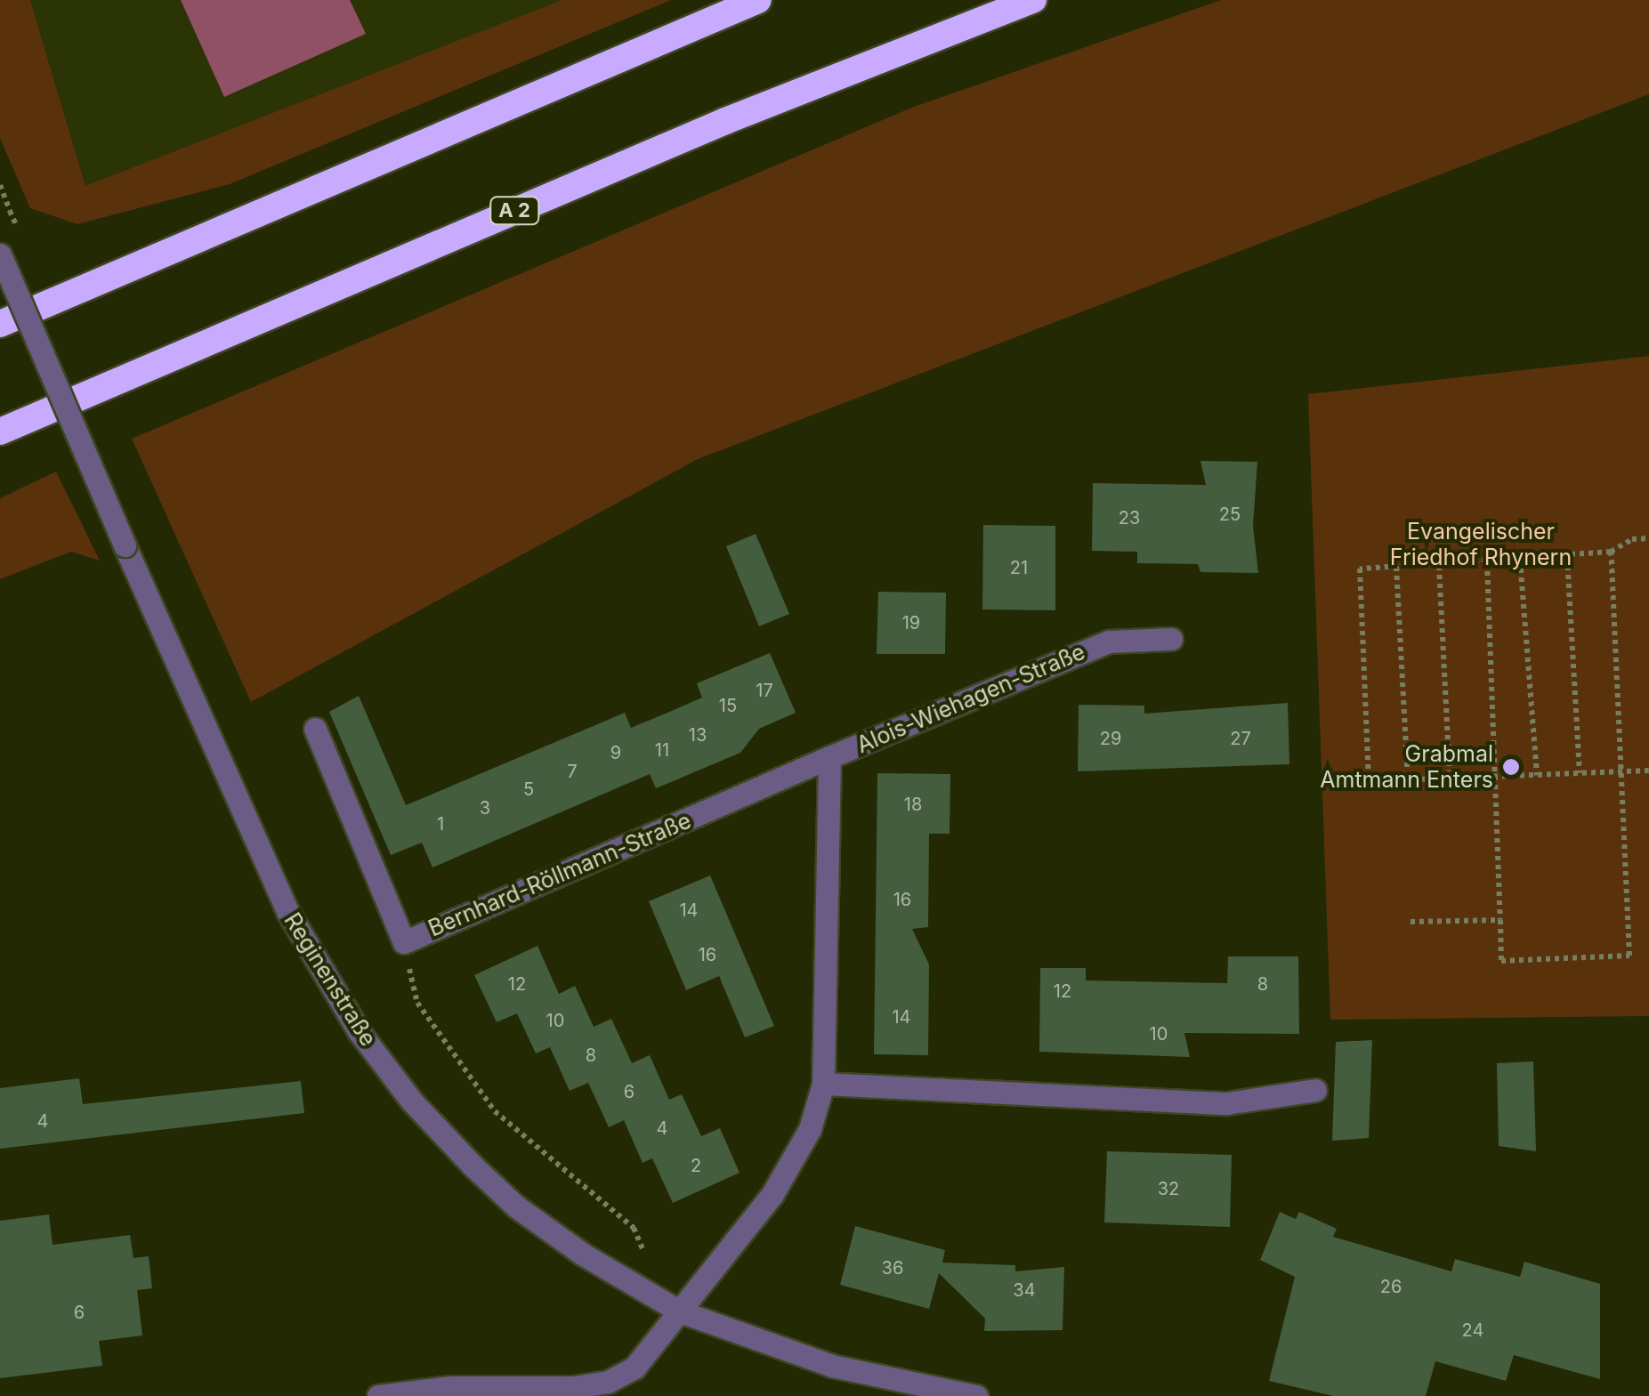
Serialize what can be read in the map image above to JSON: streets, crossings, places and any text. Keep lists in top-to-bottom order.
{
  "streets": {
    "highway": ["A 2"],
    "street": ["Alois-Wiehagen-Straße", "Bernhard-Röllmann-Straße", "Reginenstraße"]
  },
  "crossings": [
    ["Alois-Wiehagen-Straße", "Bernhard-Röllmann-Straße"],
    ["Alois-Wiehagen-Straße", "Reginenstraße"]
  ],
  "parks": ["Evangelischer Friedhof Rhynern"],
  "places": ["Grabmal Amtmann Enters"],
  "house_numbers": [
    "25",
    "23",
    "21",
    "19",
    "17",
    "15",
    "13",
    "29",
    "27",
    "11",
    "9",
    "7",
    "5",
    "18",
    "3",
    "1",
    "16",
    "14",
    "16",
    "12",
    "8",
    "12",
    "14",
    "10",
    "10",
    "8",
    "6",
    "4",
    "4",
    "2",
    "32",
    "36",
    "26",
    "34",
    "6",
    "24"
  ]
}
